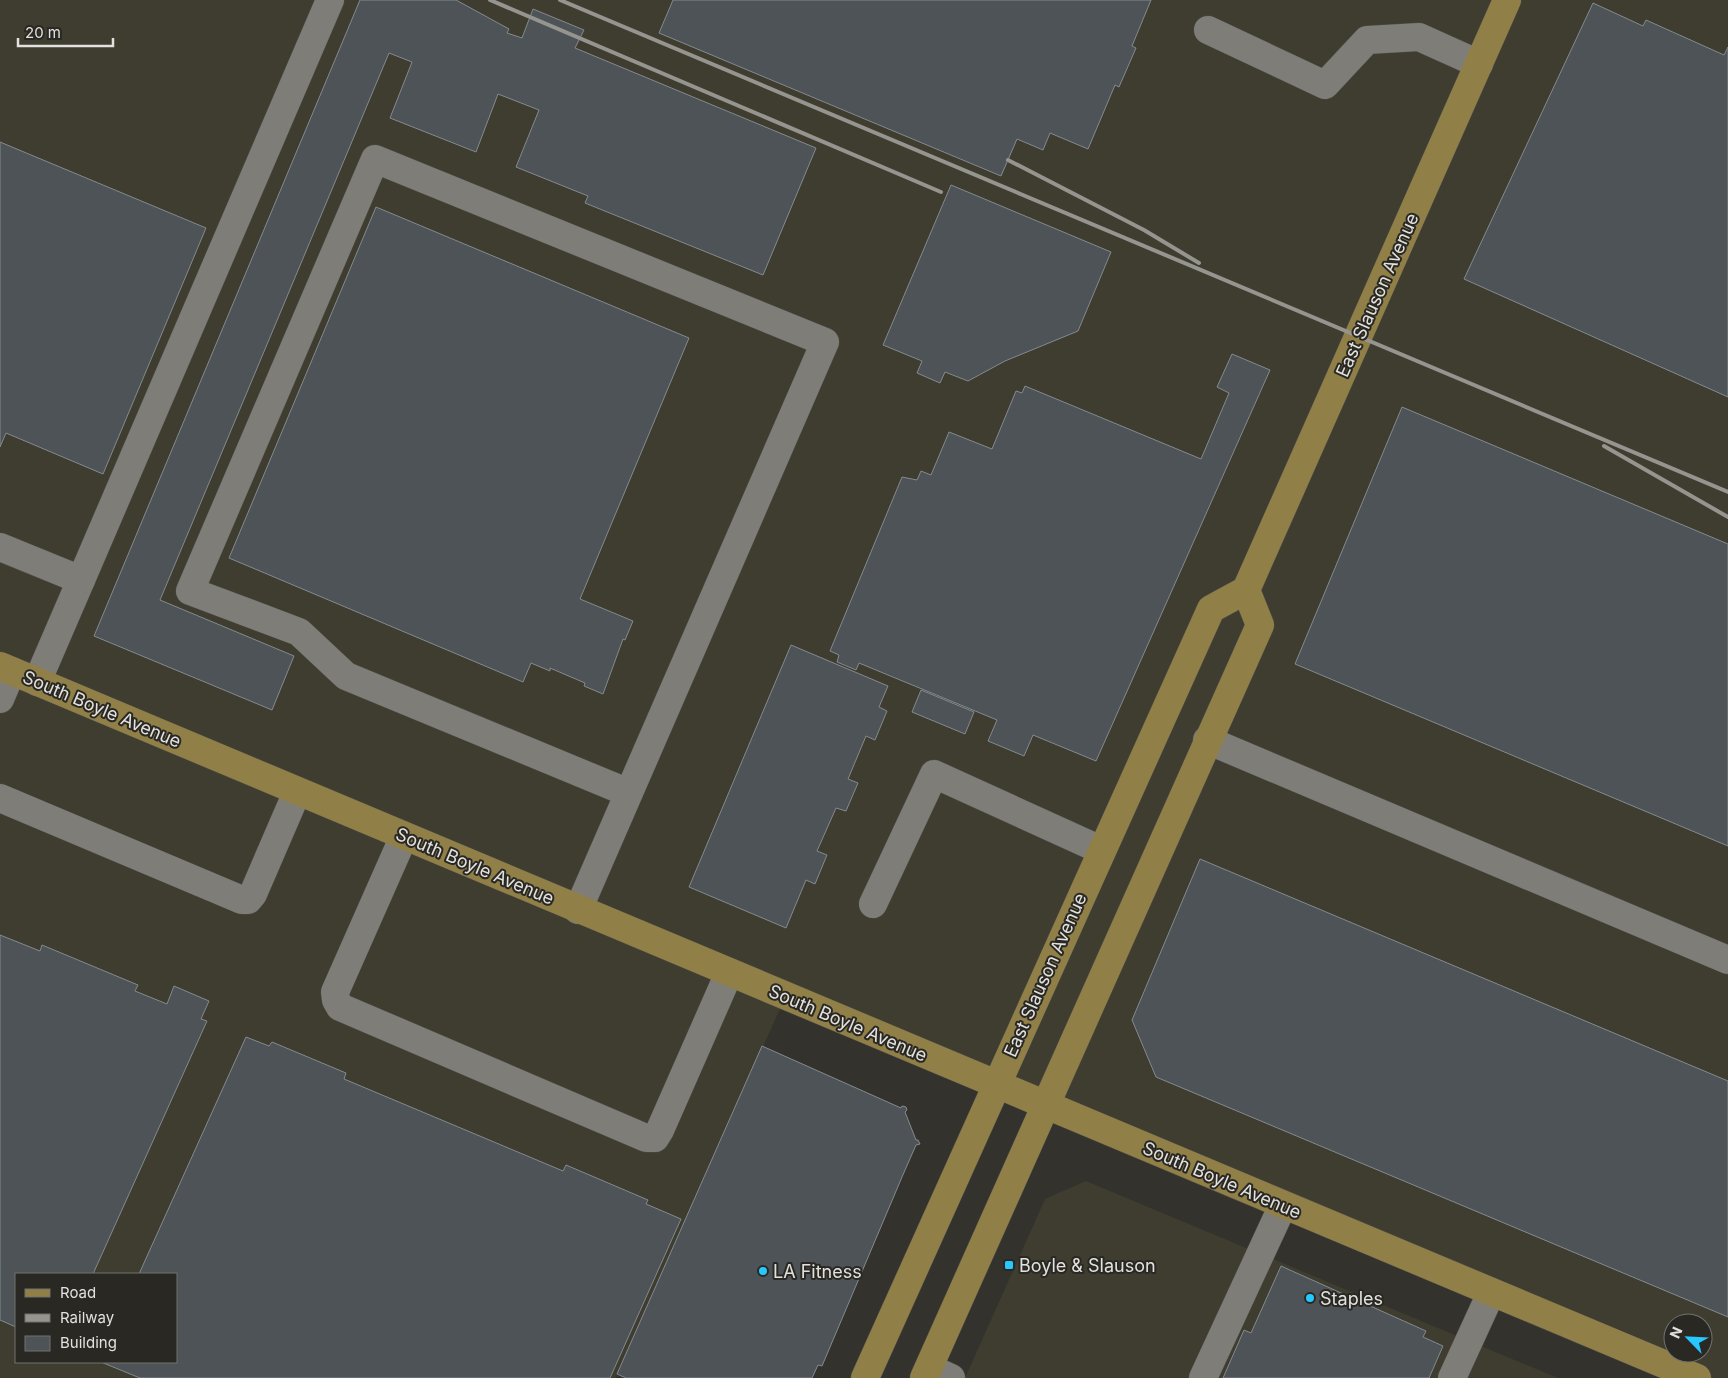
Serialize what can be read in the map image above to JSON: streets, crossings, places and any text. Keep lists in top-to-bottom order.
{
  "streets": {
    "main road": ["East Slauson Avenue", "South Boyle Avenue"]
  },
  "crossings": [
    ["East Slauson Avenue", "South Boyle Avenue"]
  ],
  "places": {
    "transit": ["Boyle & Slauson"],
    "other": ["LA Fitness", "Staples"]
  },
  "legend": ["Road", "Railway", "Building"],
  "scale_bar": "20 m",
  "north": "top left"
}
